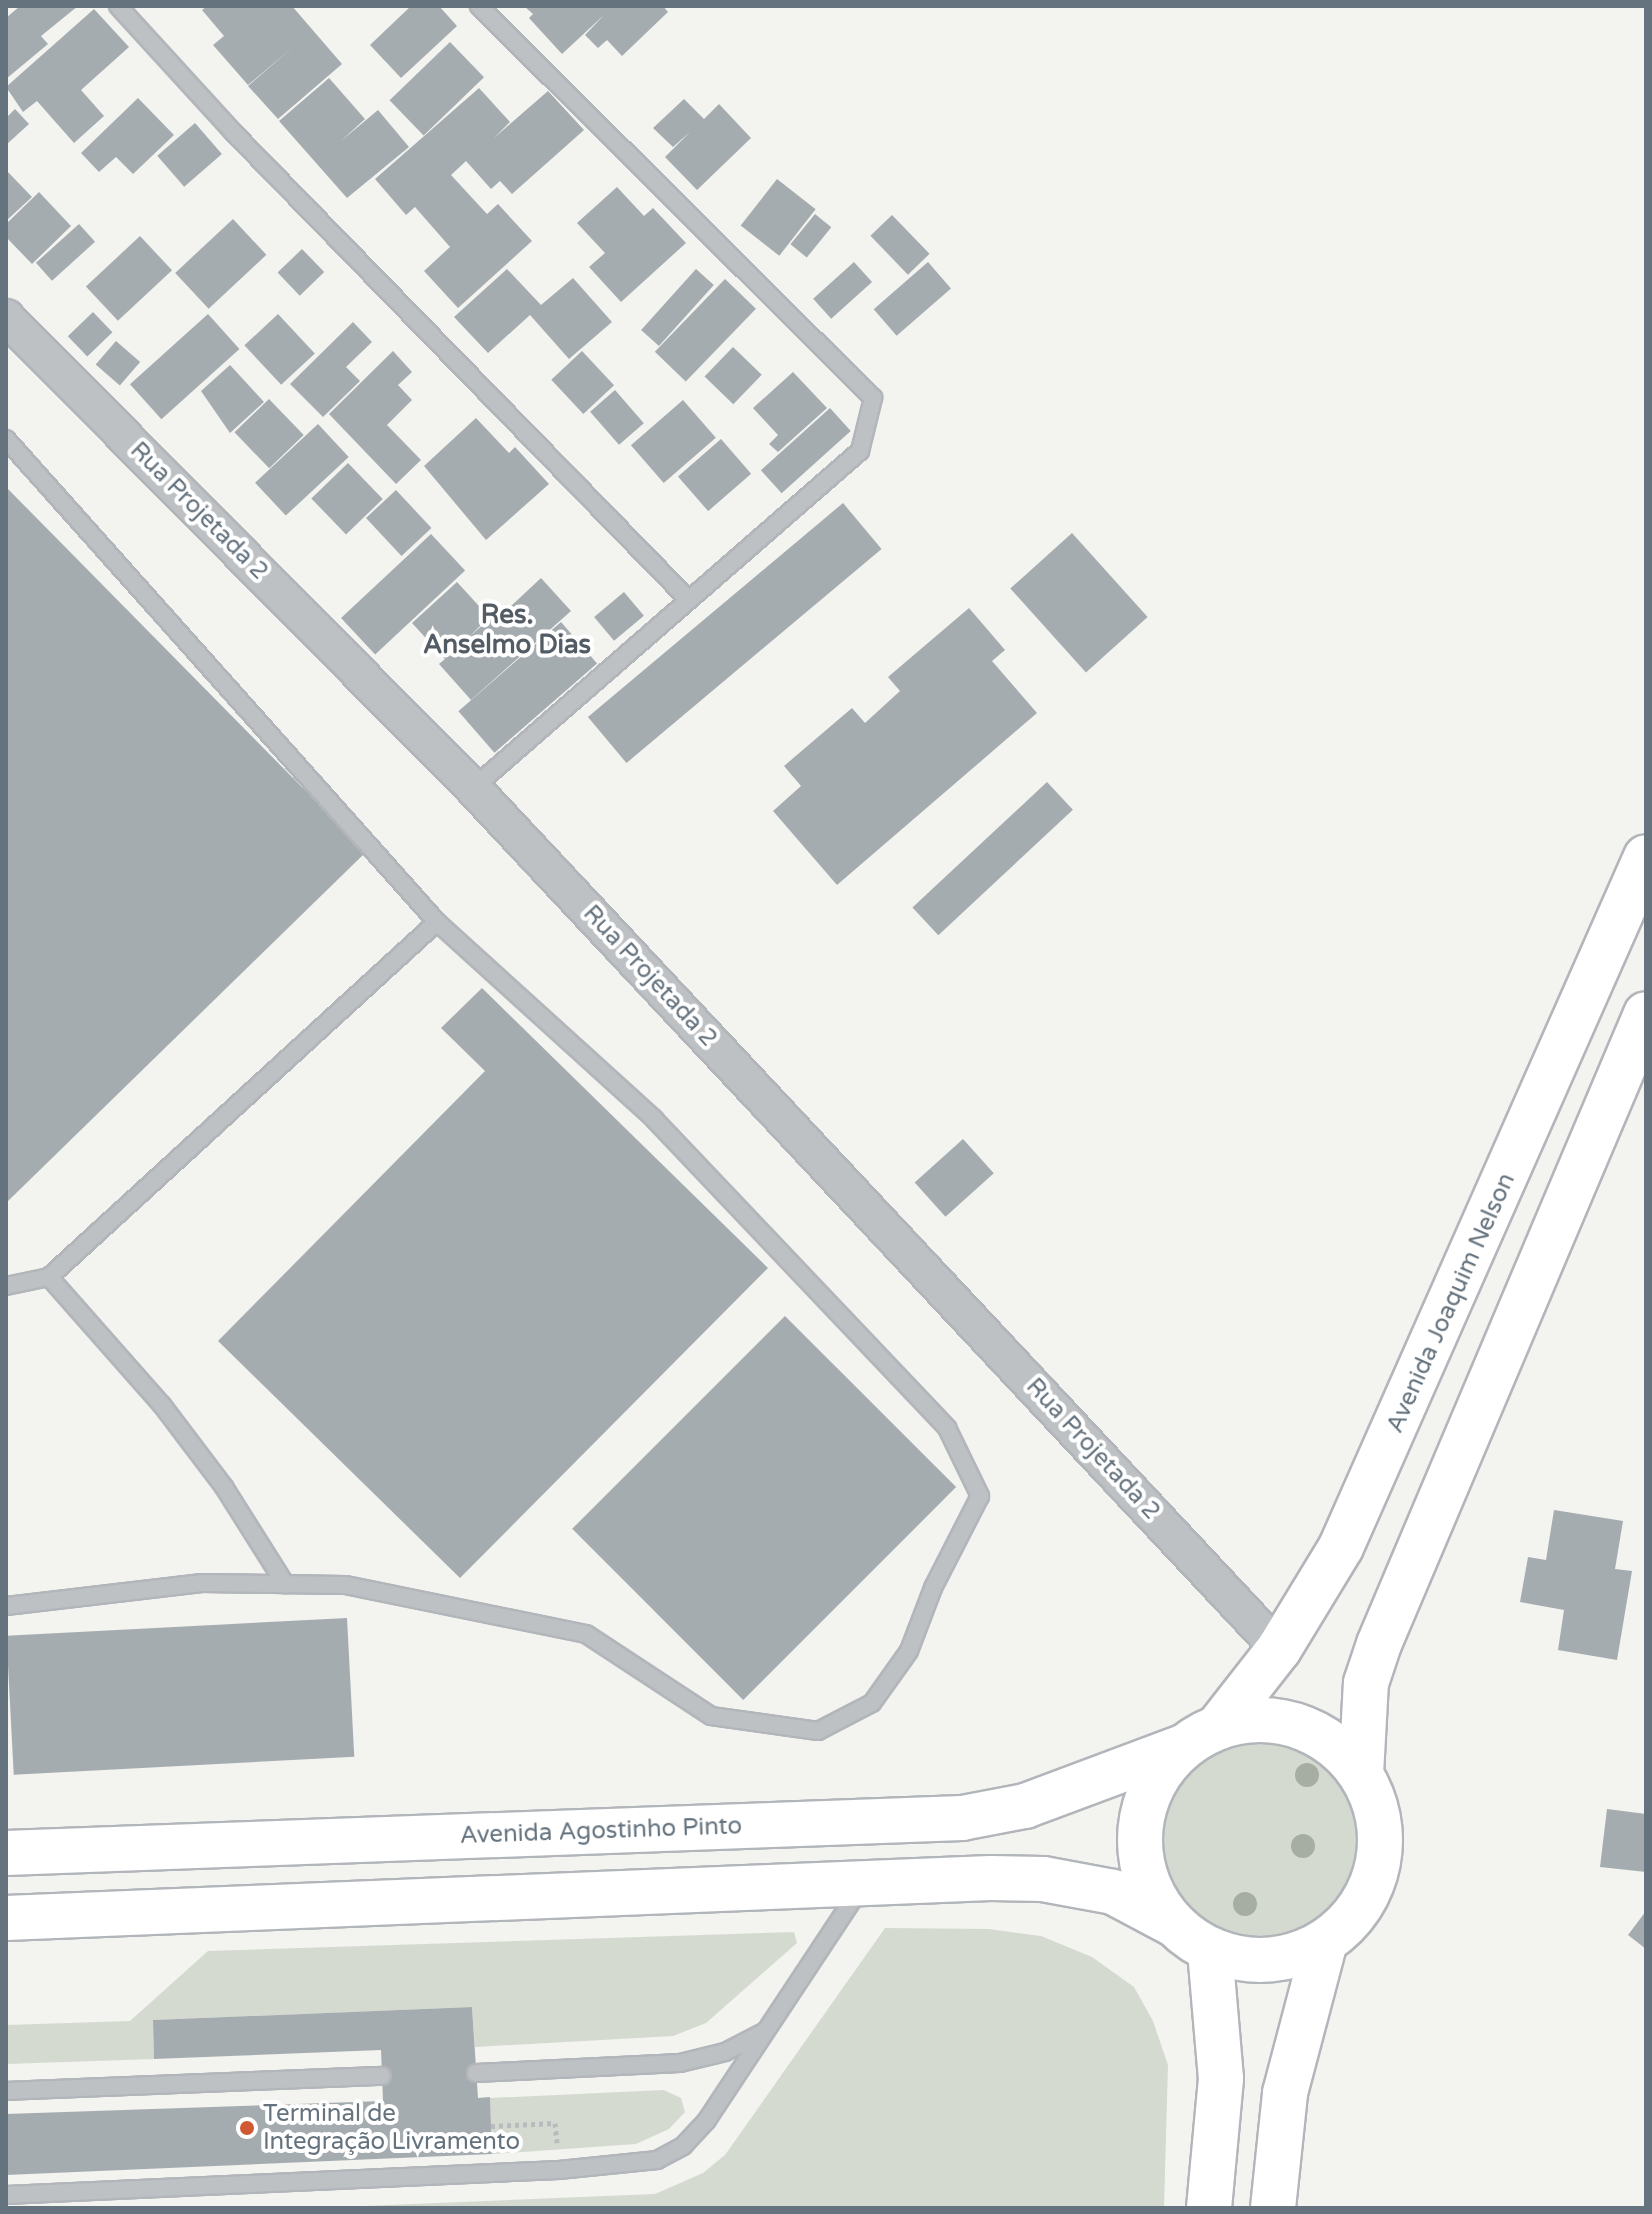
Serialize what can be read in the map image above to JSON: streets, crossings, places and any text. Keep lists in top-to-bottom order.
{
  "streets": {
    "main road": ["Avenida Joaquim Nelson", "Avenida Agostinho Pinto"],
    "street": ["Rua Projetada 2"]
  },
  "crossings": [
    ["Rua Projetada 2", "Avenida Joaquim Nelson"],
    ["Avenida Joaquim Nelson", "Avenida Agostinho Pinto"]
  ],
  "districts": ["Res. Anselmo Dias"],
  "places": ["Terminal de Integração Livramento"]
}
